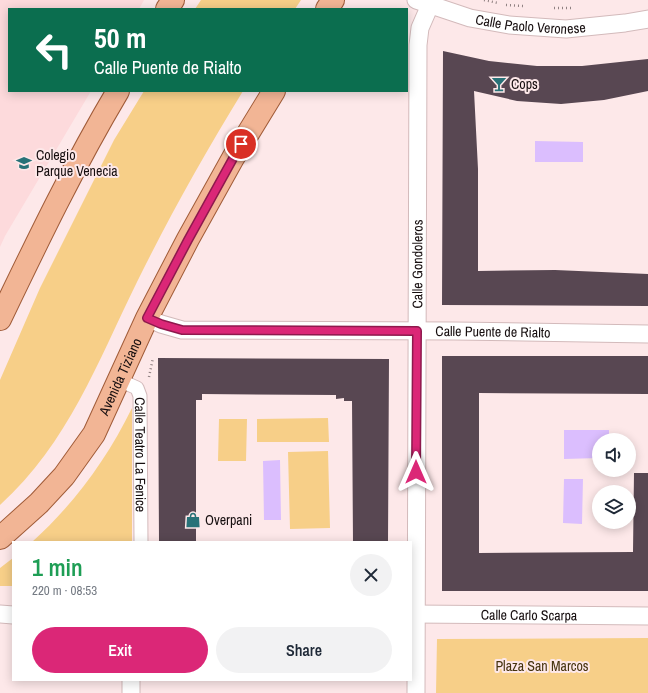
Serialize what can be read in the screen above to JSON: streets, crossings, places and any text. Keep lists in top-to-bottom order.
{
  "streets": {
    "main road": ["Avenida Tiziano"],
    "street": [
      "Calle Paolo Veronese",
      "Calle Gondoleros",
      "Calle Puente de Rialto",
      "Calle Teatro La Fenice",
      "Calle Carlo Scarpa"
    ]
  },
  "crossings": [
    ["Calle Paolo Veronese", "Calle Gondoleros"],
    ["Calle Gondoleros", "Calle Puente de Rialto"],
    ["Calle Gondoleros", "Calle Carlo Scarpa"],
    ["Calle Puente de Rialto", "Avenida Tiziano"],
    ["Avenida Tiziano", "Calle Teatro La Fenice"]
  ],
  "parks": ["Plaza San Marcos"],
  "places": {
    "bar": ["Cops"],
    "school or university": ["Colegio Parque Venecia"],
    "shop": ["Overpani"]
  },
  "page": {
    "turn": ["50 m", "Calle Puente de Rialto"],
    "heading": ["1 min", "220 m · 08:53"],
    "buttons": ["Exit", "Share"]
  }
}
